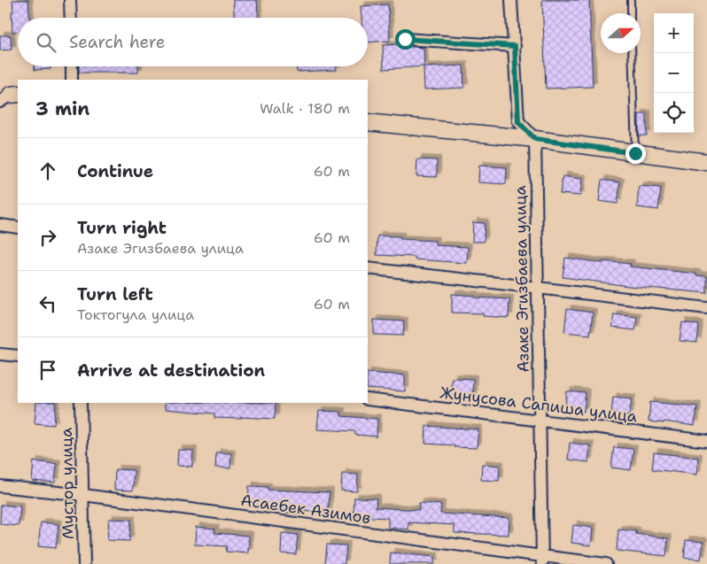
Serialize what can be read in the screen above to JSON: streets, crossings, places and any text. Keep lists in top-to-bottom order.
{
  "streets": {
    "street": [
      "Азаке Эгизбаева улица",
      "Жунусова Сапиша улица",
      "Мустор улица",
      "Асаебек Азимов"
    ]
  },
  "crossings": [
    ["Азаке Эгизбаева улица", "Жунусова Сапиша улица"],
    ["Азаке Эгизбаева улица", "Асаебек Азимов"],
    ["Мустор улица", "Асаебек Азимов"]
  ],
  "north": "right",
  "page": {
    "map_buttons": ["+", "−"],
    "search": "Search here",
    "heading": ["3 min", "Walk · 180 m"],
    "list": [
      ["Continue", "60 m"],
      ["Turn right", "Азаке Эгизбаева улица", "60 m"],
      ["Turn left", "Токтогула улица", "60 m"],
      "Arrive at destination"
    ]
  }
}
